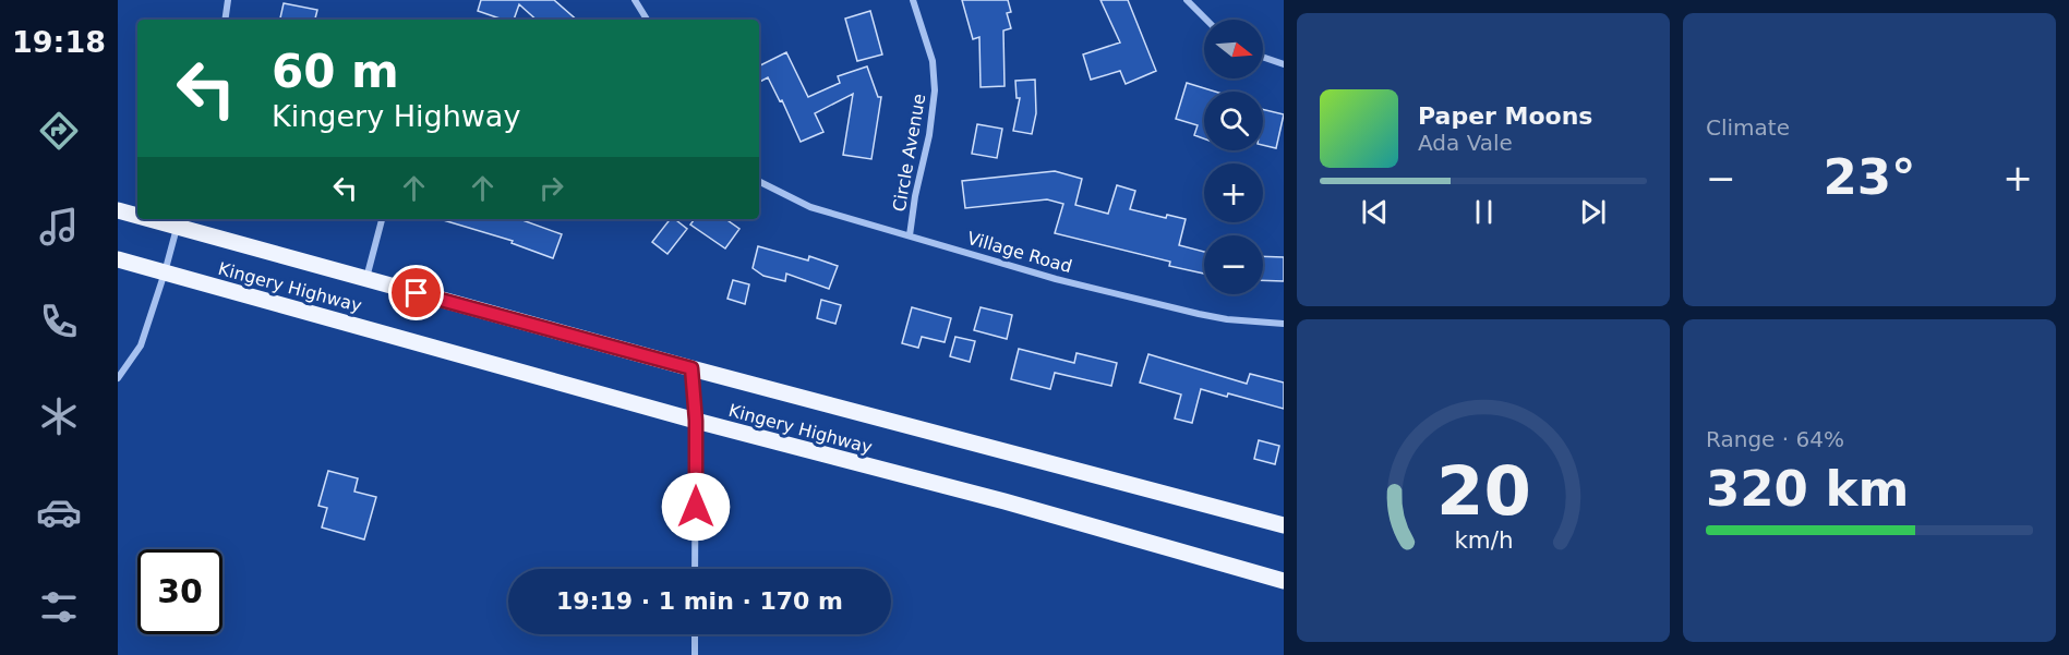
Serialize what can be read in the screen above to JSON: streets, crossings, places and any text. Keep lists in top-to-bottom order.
{
  "streets": {
    "main road": ["Kingery Highway"],
    "street": ["Circle Avenue", "Village Road"]
  },
  "crossings": [
    ["Circle Avenue", "Village Road"]
  ],
  "north": "right",
  "page": {
    "tabs": "19:18",
    "tile": [
      "Climate",
      ["Range · 64%", "320 km"]
    ],
    "map_buttons": ["+", "−"],
    "turn": ["60 m", "Kingery Highway"],
    "song": ["Paper Moons", "Ada Vale"],
    "heat": ["−", "23°", "+"],
    "limit": "30",
    "trip": "19:19 · 1 min · 170 m",
    "gauge": ["20", "km/h"]
  }
}
